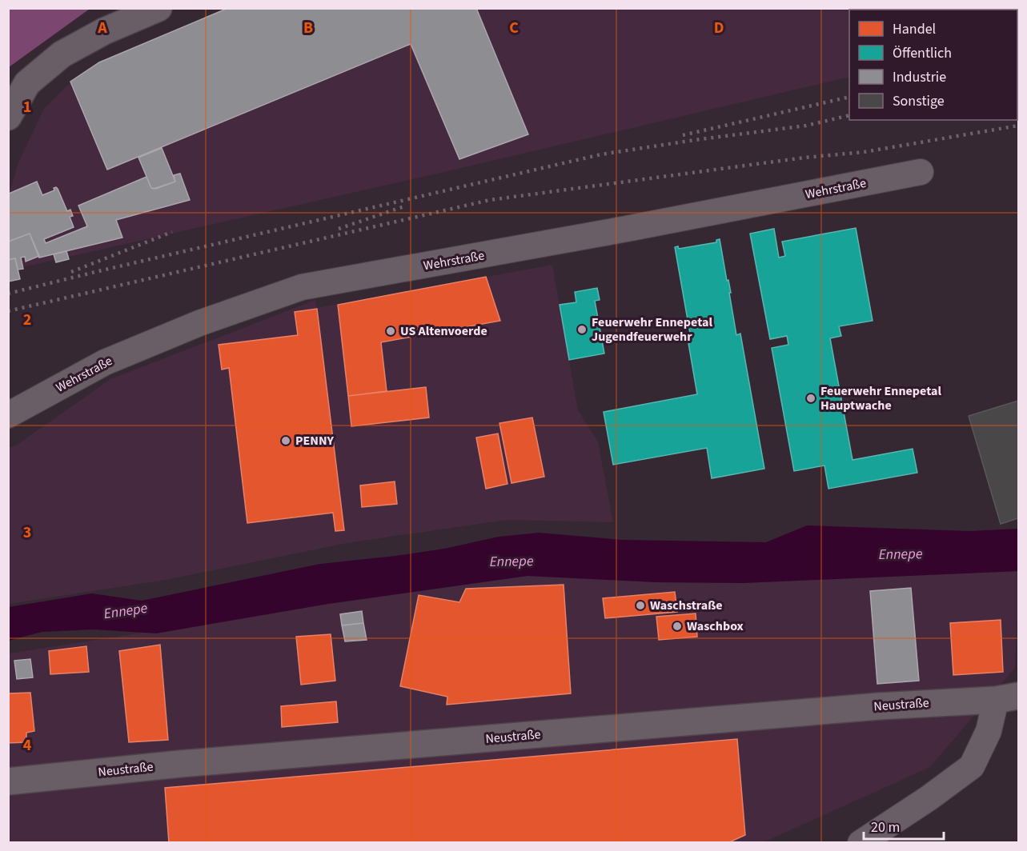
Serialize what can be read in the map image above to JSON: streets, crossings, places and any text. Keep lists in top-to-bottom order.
{
  "streets": {
    "main road": ["Neustraße"],
    "street": ["Wehrstraße"]
  },
  "water": ["Ennepe"],
  "places": [
    "Feuerwehr Ennepetal Jugendfeuerwehr",
    "US Altenvoerde",
    "Feuerwehr Ennepetal Hauptwache",
    "PENNY",
    "Waschstraße",
    "Waschbox"
  ],
  "legend": [
    "Handel",
    "Öffentlich",
    "Industrie",
    "Sonstige"
  ],
  "scale_bar": "20 m",
  "grid": {
    "columns": [
      "A",
      "B",
      "C",
      "D"
    ],
    "rows": [
      "1",
      "2",
      "3",
      "4"
    ]
  }
}
